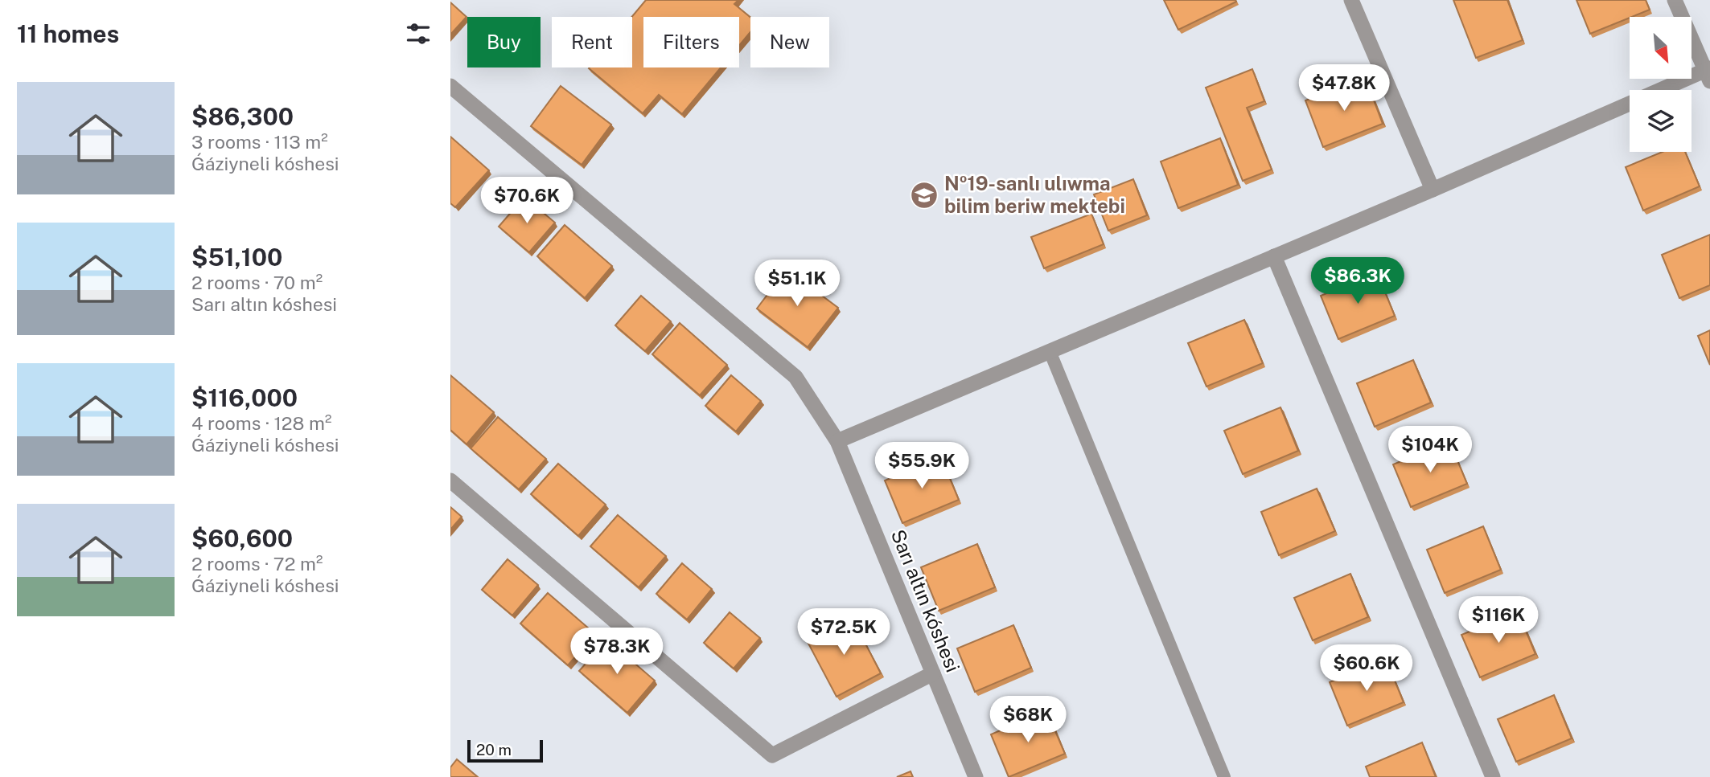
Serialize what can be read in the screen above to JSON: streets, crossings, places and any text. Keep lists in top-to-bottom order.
{
  "streets": {
    "street": ["Sarı altın kóshesi"]
  },
  "places": {
    "school or university": ["№19-sanlı ulıwma bilim beriw mektebi"]
  },
  "scale_bar": "20 m",
  "north": "bottom right",
  "page": {
    "heading": "11 homes",
    "chip": [
      "Buy",
      "Rent",
      "Filters",
      "New"
    ],
    "price": [
      "$47.8K",
      "$70.6K",
      "$86.3K",
      "$51.1K",
      "$104K",
      "$55.9K",
      "$116K",
      "$72.5K",
      "$78.3K",
      "$60.6K",
      "$68K"
    ],
    "list": [
      {
        "name": "$86,300",
        "note": "3 rooms · 113 m² · Ǵáziyneli kóshesi"
      },
      {
        "name": "$51,100",
        "note": "2 rooms · 70 m² · Sarı altın kóshesi"
      },
      {
        "name": "$116,000",
        "note": "4 rooms · 128 m² · Ǵáziyneli kóshesi"
      },
      {
        "name": "$60,600",
        "note": "2 rooms · 72 m² · Ǵáziyneli kóshesi"
      }
    ],
    "scale": "20 m"
  }
}
